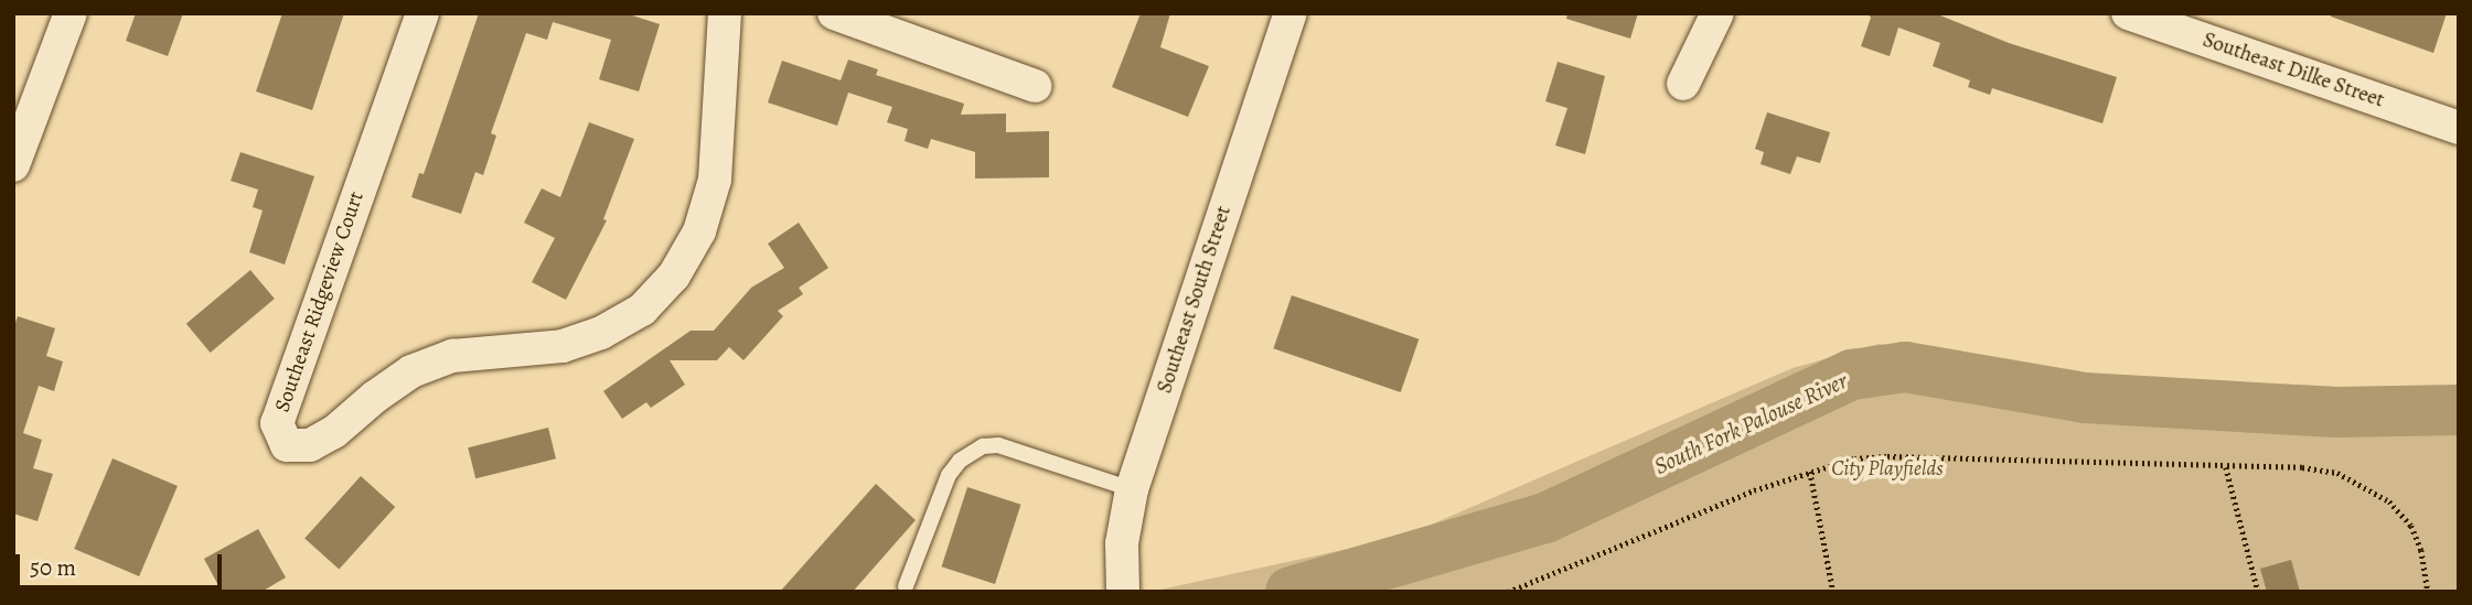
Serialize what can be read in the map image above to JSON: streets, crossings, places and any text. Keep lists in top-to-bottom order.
{
  "streets": {
    "street": ["Southeast Dilke Street", "Southeast South Street", "Southeast Ridgeview Court"]
  },
  "water": ["South Fork Palouse River"],
  "parks": ["City Playfields"],
  "scale_bar": "50 m"
}
